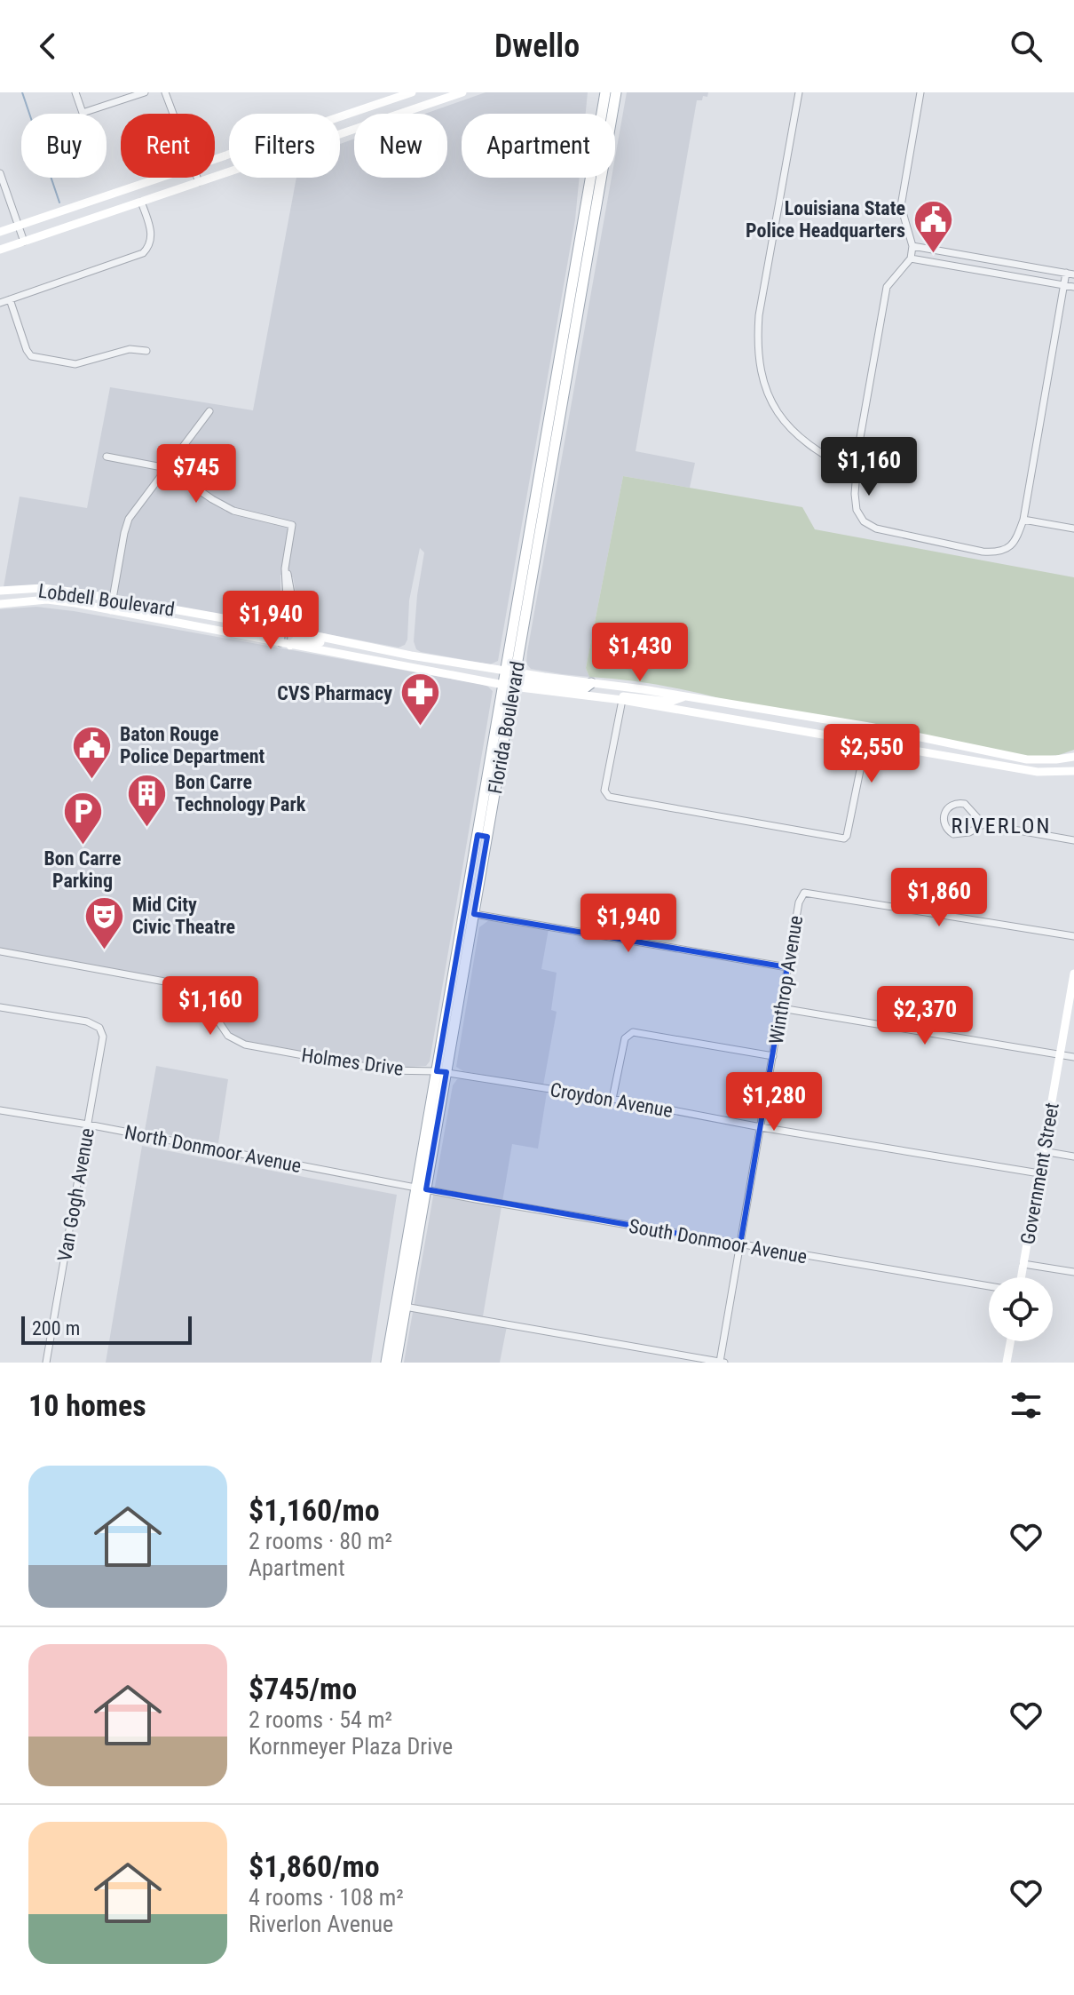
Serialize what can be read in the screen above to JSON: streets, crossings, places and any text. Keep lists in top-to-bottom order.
{
  "streets": {
    "main road": ["Lobdell Boulevard", "Florida Boulevard", "Government Street"],
    "street": [
      "Winthrop Avenue",
      "Holmes Drive",
      "Croydon Avenue",
      "North Donmoor Avenue",
      "Van Gogh Avenue",
      "South Donmoor Avenue"
    ]
  },
  "crossings": [
    ["Lobdell Boulevard", "Florida Boulevard"],
    ["Florida Boulevard", "Holmes Drive"],
    ["Florida Boulevard", "Croydon Avenue"],
    ["Florida Boulevard", "North Donmoor Avenue"],
    ["Florida Boulevard", "South Donmoor Avenue"],
    ["Winthrop Avenue", "Croydon Avenue"],
    ["Winthrop Avenue", "South Donmoor Avenue"],
    ["Holmes Drive", "Croydon Avenue"],
    ["Croydon Avenue", "Government Street"],
    ["North Donmoor Avenue", "Van Gogh Avenue"],
    ["North Donmoor Avenue", "South Donmoor Avenue"]
  ],
  "districts": ["RIVERLON"],
  "places": {
    "public building": ["Louisiana State Police Headquarters", "Baton Rouge Police Department"],
    "pharmacy": ["CVS Pharmacy"],
    "building": ["Bon Carre Technology Park"],
    "parking": ["Bon Carre Parking"],
    "theatre": ["Mid City Civic Theatre"]
  },
  "scale_bar": "200 m",
  "page": {
    "header": "Dwello",
    "chip": [
      "Buy",
      "Rent",
      "Filters",
      "New",
      "Apartment"
    ],
    "price": [
      "$1,160",
      "$745",
      "$1,940",
      "$1,430",
      "$2,550",
      "$1,860",
      "$1,940",
      "$1,160",
      "$2,370",
      "$1,280"
    ],
    "scale": "200 m",
    "heading": "10 homes",
    "list": [
      {
        "name": "$1,160/mo",
        "note": "2 rooms · 80 m² · Apartment"
      },
      {
        "name": "$745/mo",
        "note": "2 rooms · 54 m² · Kornmeyer Plaza Drive"
      },
      {
        "name": "$1,860/mo",
        "note": "4 rooms · 108 m² · Riverlon Avenue"
      }
    ]
  }
}
